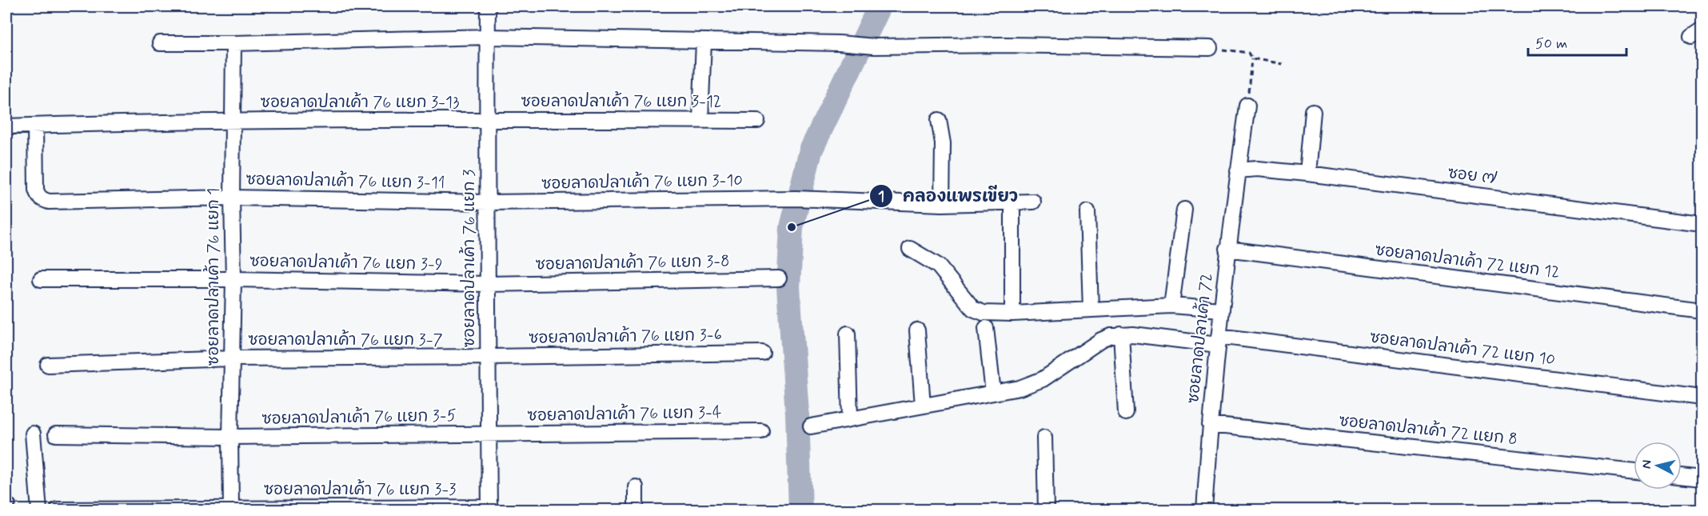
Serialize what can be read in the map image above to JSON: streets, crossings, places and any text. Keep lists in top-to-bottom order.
{
  "streets": {
    "street": [
      "ซอยลาดปลาเค้า 76 แยก 3-12",
      "ซอยลาดปลาเค้า 76 แยก 3-13",
      "ซอย ๗",
      "ซอยลาดปลาเค้า 76 แยก 3-11",
      "ซอยลาดปลาเค้า 76 แยก 3-10",
      "ซอยลาดปลาเค้า 76 แยก 3",
      "ซอยลาดปลาเค้า 72 แยก 12",
      "ซอยลาดปลาเค้า 76 แยก 3-9",
      "ซอยลาดปลาเค้า 76 แยก 3-8",
      "ซอยลาดปลาเค้า 76 แยก 1",
      "ซอยลาดปลาเค้า 76 แยก 3-6",
      "ซอยลาดปลาเค้า 72",
      "ซอยลาดปลาเค้า 76 แยก 3-7",
      "ซอยลาดปลาเค้า 72 แยก 10",
      "ซอยลาดปลาเค้า 76 แยก 3-4",
      "ซอยลาดปลาเค้า 76 แยก 3-5",
      "ซอยลาดปลาเค้า 72 แยก 8",
      "ซอยลาดปลาเค้า 76 แยก 3-3"
    ]
  },
  "crossings": [
    ["ซอยลาดปลาเค้า 76 แยก 3-12", "ซอยลาดปลาเค้า 76 แยก 3-13"],
    ["ซอยลาดปลาเค้า 76 แยก 3-12", "ซอยลาดปลาเค้า 76 แยก 3"],
    ["ซอยลาดปลาเค้า 76 แยก 3-13", "ซอยลาดปลาเค้า 76 แยก 3-11"],
    ["ซอยลาดปลาเค้า 76 แยก 3-13", "ซอยลาดปลาเค้า 76 แยก 3"],
    ["ซอยลาดปลาเค้า 76 แยก 3-13", "ซอยลาดปลาเค้า 76 แยก 1"],
    ["ซอย ๗", "ซอยลาดปลาเค้า 72"],
    ["ซอยลาดปลาเค้า 76 แยก 3-11", "ซอยลาดปลาเค้า 76 แยก 3-10"],
    ["ซอยลาดปลาเค้า 76 แยก 3-11", "ซอยลาดปลาเค้า 76 แยก 3"],
    ["ซอยลาดปลาเค้า 76 แยก 3-11", "ซอยลาดปลาเค้า 76 แยก 1"],
    ["ซอยลาดปลาเค้า 76 แยก 3-10", "ซอยลาดปลาเค้า 76 แยก 3"],
    ["ซอยลาดปลาเค้า 76 แยก 3", "ซอยลาดปลาเค้า 76 แยก 3-9"],
    ["ซอยลาดปลาเค้า 76 แยก 3", "ซอยลาดปลาเค้า 76 แยก 3-8"],
    ["ซอยลาดปลาเค้า 76 แยก 3", "ซอยลาดปลาเค้า 76 แยก 3-6"],
    ["ซอยลาดปลาเค้า 76 แยก 3", "ซอยลาดปลาเค้า 76 แยก 3-7"],
    ["ซอยลาดปลาเค้า 76 แยก 3", "ซอยลาดปลาเค้า 76 แยก 3-4"],
    ["ซอยลาดปลาเค้า 76 แยก 3", "ซอยลาดปลาเค้า 76 แยก 3-5"],
    ["ซอยลาดปลาเค้า 76 แยก 3", "ซอยลาดปลาเค้า 76 แยก 3-3"],
    ["ซอยลาดปลาเค้า 72 แยก 12", "ซอยลาดปลาเค้า 72"],
    ["ซอยลาดปลาเค้า 76 แยก 3-9", "ซอยลาดปลาเค้า 76 แยก 3-8"],
    ["ซอยลาดปลาเค้า 76 แยก 3-9", "ซอยลาดปลาเค้า 76 แยก 1"],
    ["ซอยลาดปลาเค้า 76 แยก 1", "ซอยลาดปลาเค้า 76 แยก 3-7"],
    ["ซอยลาดปลาเค้า 76 แยก 1", "ซอยลาดปลาเค้า 76 แยก 3-5"],
    ["ซอยลาดปลาเค้า 76 แยก 1", "ซอยลาดปลาเค้า 76 แยก 3-3"],
    ["ซอยลาดปลาเค้า 76 แยก 3-6", "ซอยลาดปลาเค้า 76 แยก 3-7"],
    ["ซอยลาดปลาเค้า 72", "ซอยลาดปลาเค้า 72 แยก 10"],
    ["ซอยลาดปลาเค้า 72", "ซอยลาดปลาเค้า 72 แยก 8"],
    ["ซอยลาดปลาเค้า 76 แยก 3-4", "ซอยลาดปลาเค้า 76 แยก 3-5"]
  ],
  "places": ["คลองแพรเขียว"],
  "scale_bar": "50 m",
  "north": "left"
}
